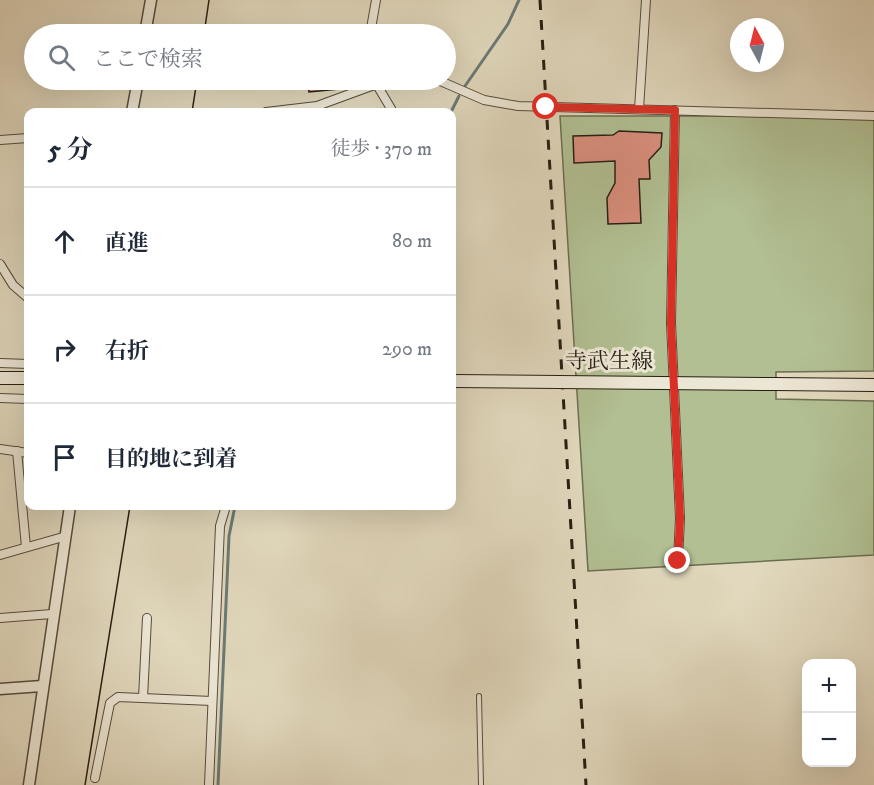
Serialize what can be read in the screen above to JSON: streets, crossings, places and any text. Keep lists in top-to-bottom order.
{
  "streets": {
    "main road": ["寺武生線"]
  },
  "north": "top",
  "page": {
    "search": "ここで検索",
    "heading": ["5 分", "徒歩 · 370 m"],
    "list": [
      ["直進", "80 m"],
      ["右折", "290 m"],
      "目的地に到着"
    ],
    "map_buttons": ["+", "−"]
  }
}
